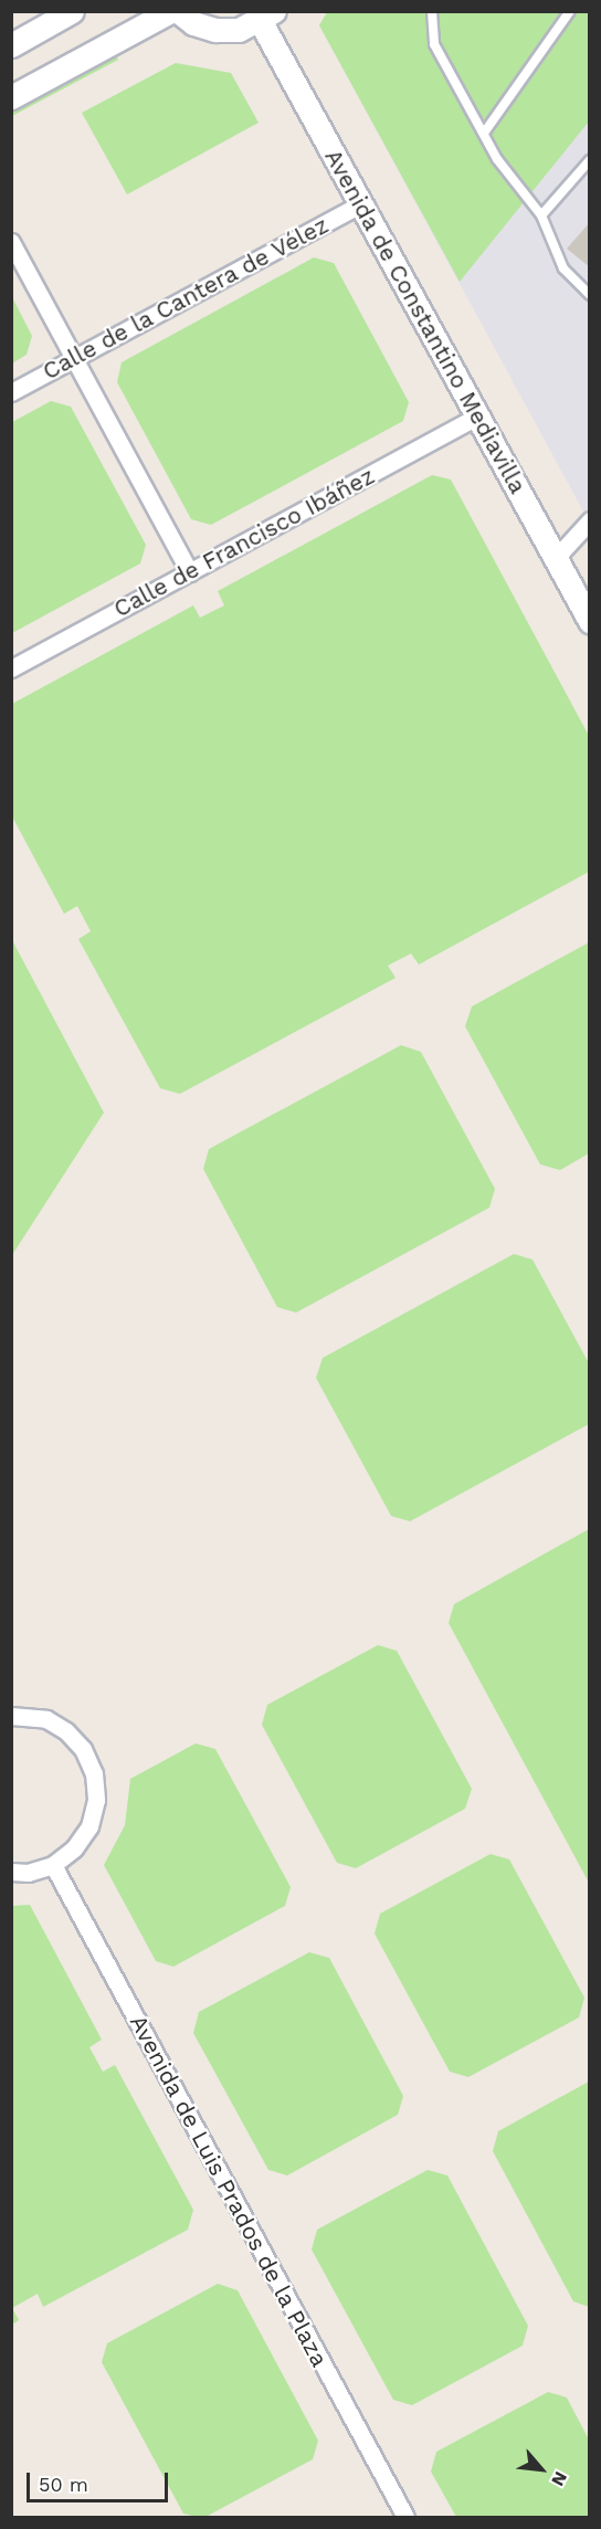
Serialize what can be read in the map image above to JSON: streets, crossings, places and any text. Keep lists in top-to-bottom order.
{
  "streets": {
    "street": [
      "Calle de la Cantera de Vélez",
      "Avenida de Constantino Mediavilla",
      "Calle de Francisco Ibáñez",
      "Avenida de Luis Prados de la Plaza"
    ]
  },
  "crossings": [
    ["Calle de la Cantera de Vélez", "Avenida de Constantino Mediavilla"],
    ["Avenida de Constantino Mediavilla", "Calle de Francisco Ibáñez"]
  ],
  "scale_bar": "50 m",
  "north": "bottom right"
}
